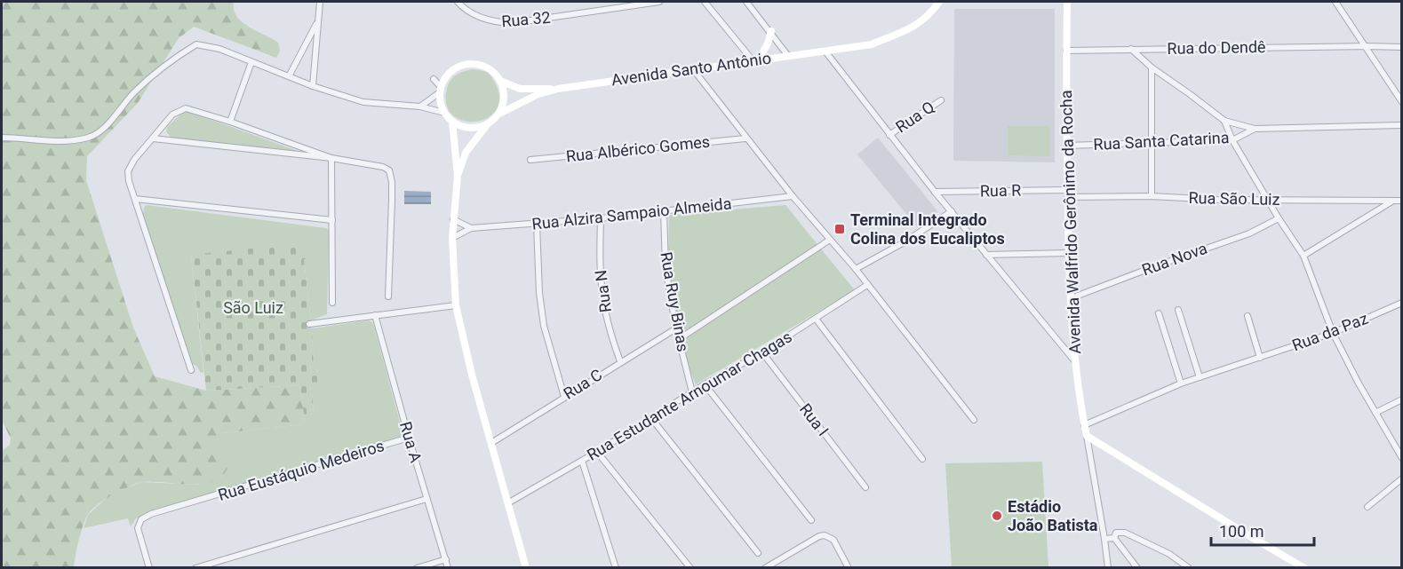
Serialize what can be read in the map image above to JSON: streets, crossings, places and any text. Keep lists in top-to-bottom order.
{
  "streets": {
    "street": [
      "Rua 32",
      "Rua do Dendê",
      "Avenida Santo Antônio",
      "Rua Q",
      "Rua Santa Catarina",
      "Rua Albérico Gomes",
      "Rua R",
      "Rua São Luiz",
      "Rua Alzira Sampaio Almeida",
      "Avenida Walfrido Gerônimo da Rocha",
      "Rua Nova",
      "Rua N",
      "Rua Ruy Binas",
      "Rua da Paz",
      "Rua C",
      "Rua Estudante Arnoumar Chagas",
      "Rua I",
      "Rua A",
      "Rua Eustáquio Medeiros"
    ]
  },
  "crossings": [
    ["Rua do Dendê", "Avenida Walfrido Gerônimo da Rocha"],
    ["Rua Santa Catarina", "Avenida Walfrido Gerônimo da Rocha"],
    ["Rua R", "Rua São Luiz"],
    ["Rua R", "Avenida Walfrido Gerônimo da Rocha"],
    ["Rua São Luiz", "Avenida Walfrido Gerônimo da Rocha"],
    ["Rua Alzira Sampaio Almeida", "Rua N"],
    ["Rua Alzira Sampaio Almeida", "Rua Ruy Binas"],
    ["Avenida Walfrido Gerônimo da Rocha", "Rua Nova"],
    ["Avenida Walfrido Gerônimo da Rocha", "Rua da Paz"],
    ["Rua N", "Rua C"],
    ["Rua Ruy Binas", "Rua C"],
    ["Rua Ruy Binas", "Rua Estudante Arnoumar Chagas"],
    ["Rua Estudante Arnoumar Chagas", "Rua I"],
    ["Rua A", "Rua Eustáquio Medeiros"]
  ],
  "parks": ["São Luiz"],
  "places": {
    "transit": ["Terminal Integrado Colina dos Eucaliptos"],
    "other": ["Estádio João Batista"]
  },
  "scale_bar": "100 m"
}
